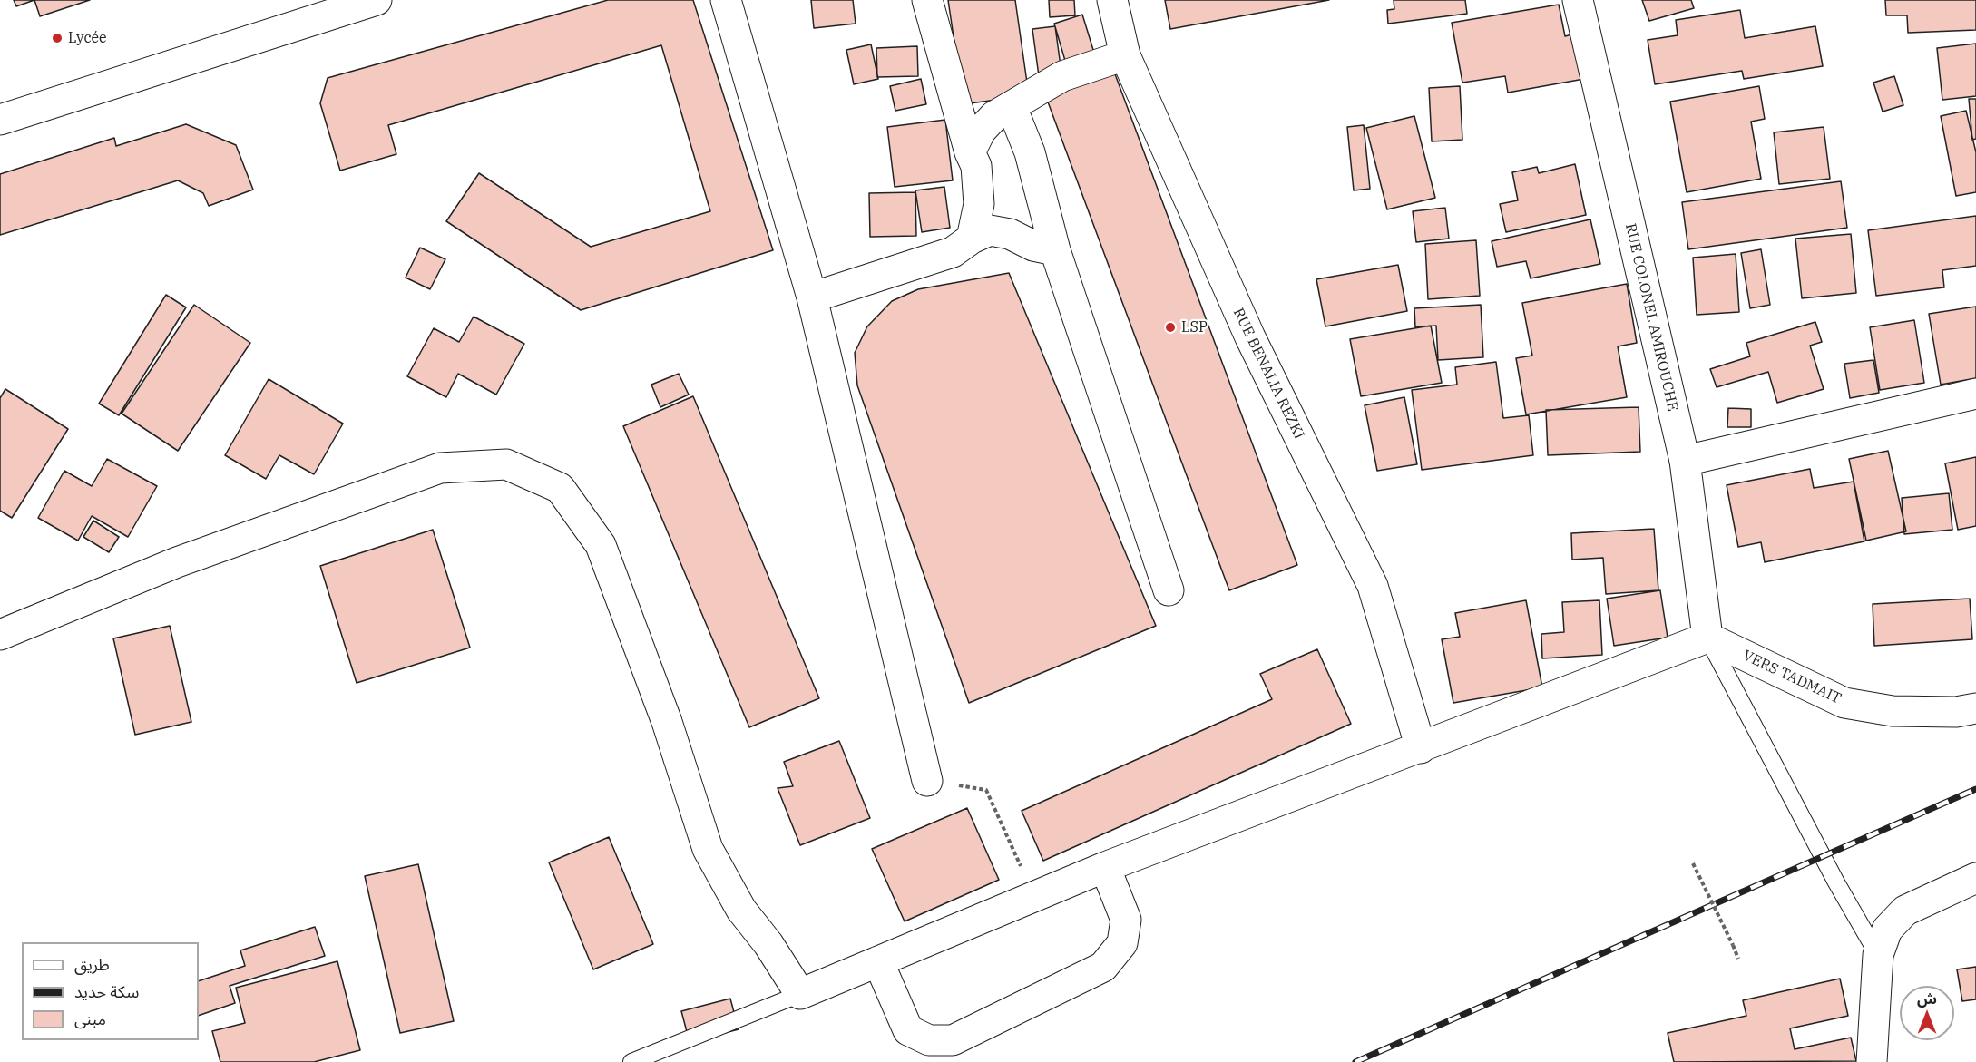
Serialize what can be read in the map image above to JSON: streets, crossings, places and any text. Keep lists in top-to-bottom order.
{
  "streets": {
    "street": ["RUE COLONEL AMIROUCHE", "RUE BENALIA REZKI", "VERS TADMAIT"]
  },
  "crossings": [
    ["RUE COLONEL AMIROUCHE", "VERS TADMAIT"]
  ],
  "places": ["Lycée", "LSP"],
  "legend": ["طريق", "سكة حديد", "مبنى"],
  "north": "top"
}
